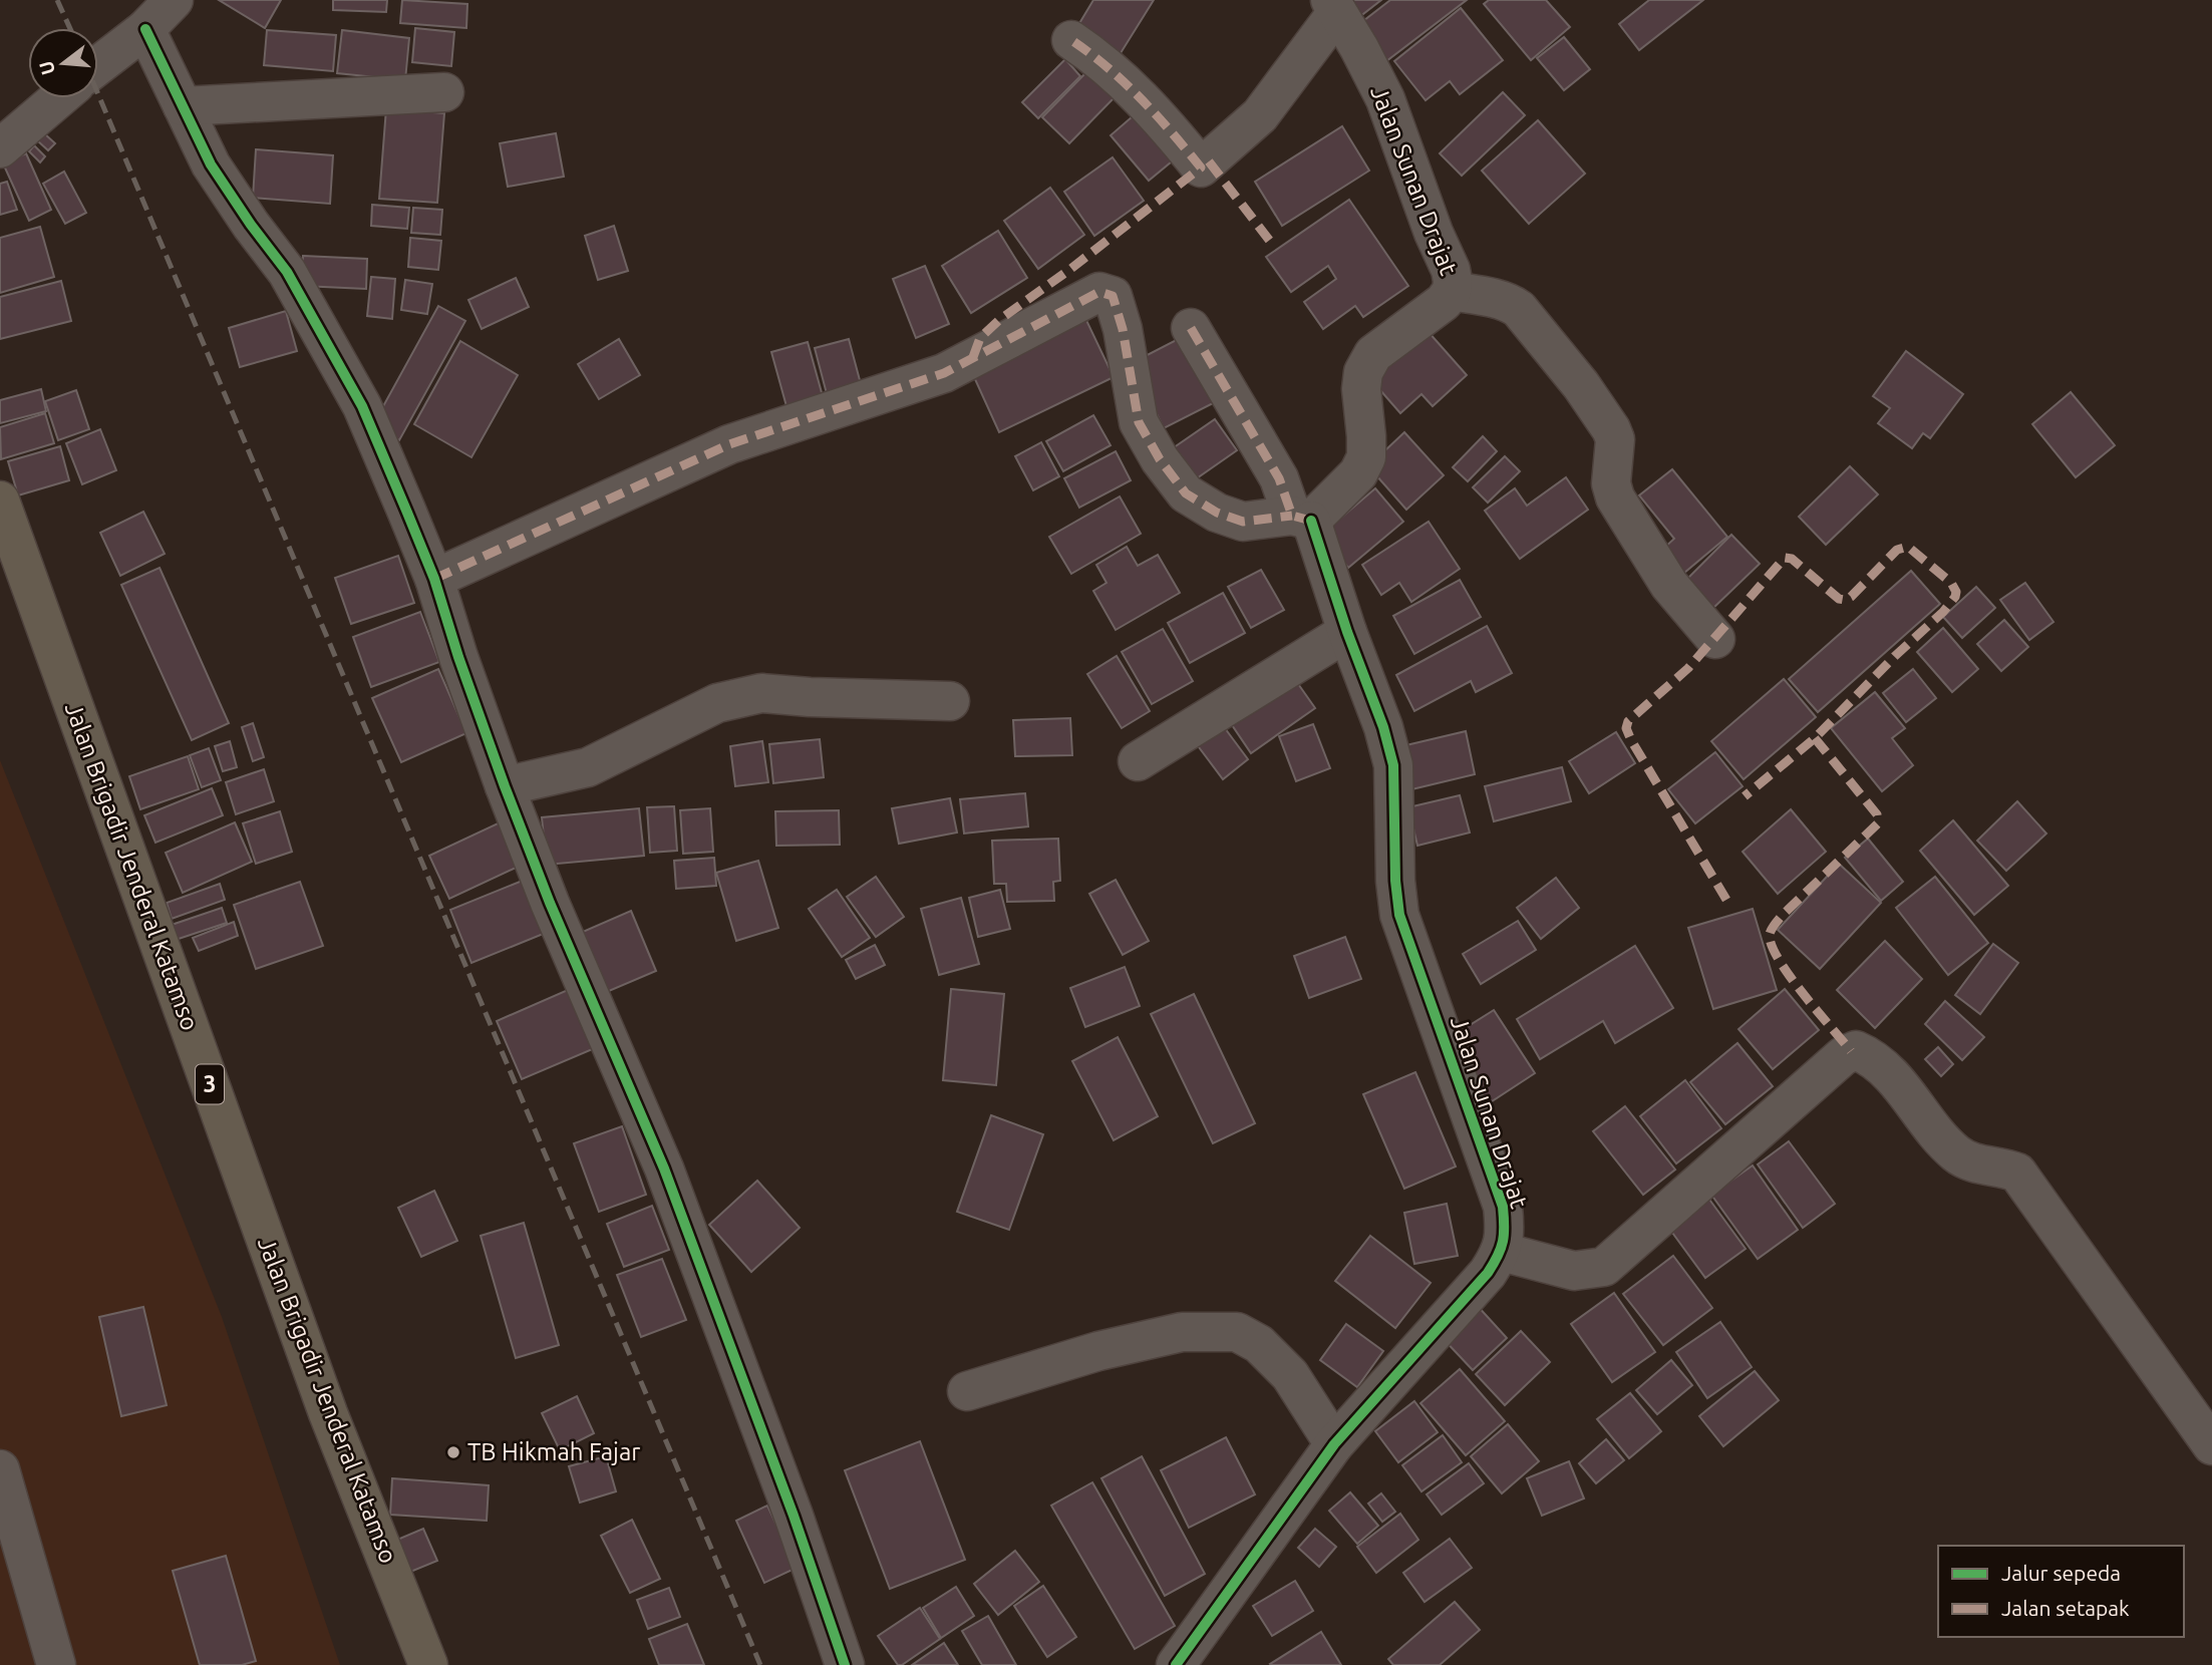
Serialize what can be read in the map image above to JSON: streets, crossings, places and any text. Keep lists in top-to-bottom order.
{
  "streets": {
    "highway": ["Jalan Brigadir Jenderal Katamso", "3"],
    "street": ["Jalan Sunan Drajat"]
  },
  "places": ["TB Hikmah Fajar"],
  "legend": ["Jalur sepeda", "Jalan setapak"],
  "north": "left"
}
